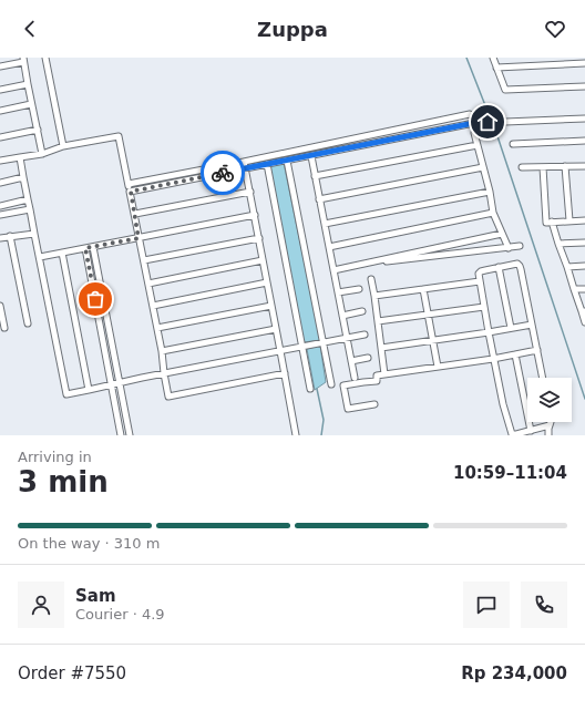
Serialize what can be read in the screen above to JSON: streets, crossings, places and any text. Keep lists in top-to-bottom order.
{
  "page": {
    "header": "Zuppa",
    "heading": ["3 min", "Arriving in", "10:59–11:04"],
    "panel": [
      "Sam",
      "Courier · 4.9",
      "Order #7550",
      "Rp 234,000"
    ],
    "bar": "On the way · 310 m"
  }
}
